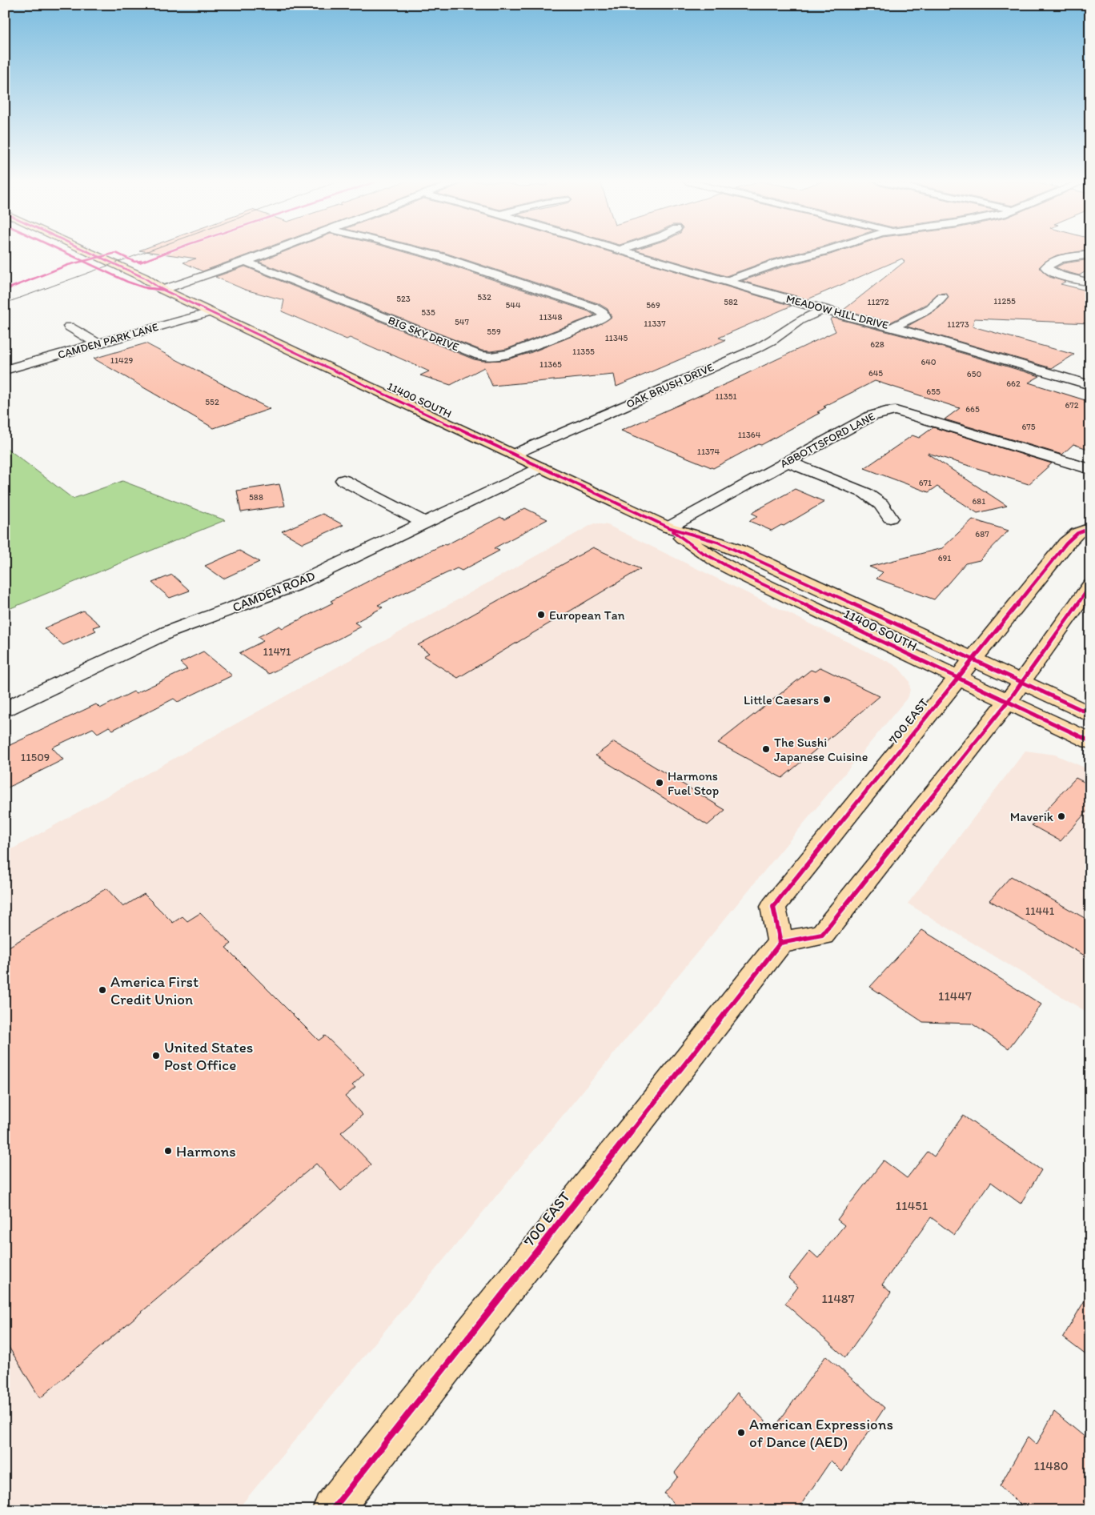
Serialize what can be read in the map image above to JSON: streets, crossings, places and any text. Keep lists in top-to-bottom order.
{
  "streets": {
    "main road": ["11400 SOUTH", "700 EAST"],
    "street": [
      "MEADOW HILL DRIVE",
      "BIG SKY DRIVE",
      "CAMDEN PARK LANE",
      "OAK BRUSH DRIVE",
      "ABBOTTSFORD LANE",
      "CAMDEN ROAD"
    ]
  },
  "crossings": [
    ["MEADOW HILL DRIVE", "OAK BRUSH DRIVE"],
    ["CAMDEN PARK LANE", "11400 SOUTH"],
    ["OAK BRUSH DRIVE", "11400 SOUTH"],
    ["11400 SOUTH", "ABBOTTSFORD LANE"],
    ["11400 SOUTH", "CAMDEN ROAD"],
    ["11400 SOUTH", "700 EAST"]
  ],
  "places": [
    "European Tan",
    "Little Caesars",
    "The Sushi Japanese Cuisine",
    "Harmons Fuel Stop",
    "Maverik",
    "America First Credit Union",
    "United States Post Office",
    "Harmons",
    "American Expressions of Dance (AED)"
  ],
  "house_numbers": [
    "532",
    "523",
    "11255",
    "582",
    "11272",
    "544",
    "569",
    "535",
    "11348",
    "547",
    "11337",
    "11273",
    "559",
    "11345",
    "628",
    "11355",
    "11429",
    "640",
    "11365",
    "645",
    "650",
    "662",
    "655",
    "11351",
    "552",
    "672",
    "665",
    "675",
    "11364",
    "11374",
    "671",
    "588",
    "681",
    "687",
    "691",
    "11471",
    "11509",
    "11441",
    "11447",
    "11451",
    "11487",
    "11480"
  ]
}
